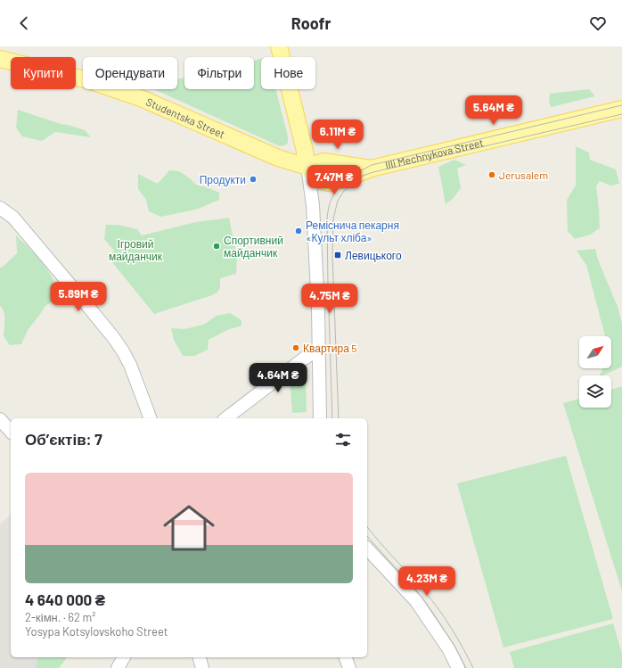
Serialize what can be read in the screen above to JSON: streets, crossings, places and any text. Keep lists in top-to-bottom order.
{
  "streets": {
    "main road": ["Studentska Street", "Illi Mechnykova Street"]
  },
  "crossings": [
    ["Studentska Street", "Illi Mechnykova Street"]
  ],
  "parks": ["Ігровий майданчик"],
  "places": {
    "other": [
      "Jerusalem",
      "Продукти",
      "Реміснича пекарня «Культ хліба»",
      "Спортивний майданчик",
      "Квартира 5"
    ],
    "transit": ["Левицького"]
  },
  "north": "top right",
  "page": {
    "header": "Roofr",
    "chip": [
      "Купити",
      "Орендувати",
      "Фільтри",
      "Нове"
    ],
    "price": [
      "5.64M ₴",
      "6.11M ₴",
      "7.47M ₴",
      "5.89M ₴",
      "4.75M ₴",
      "4.64M ₴",
      "4.23M ₴"
    ],
    "heading": "Об’єктів: 7",
    "list": [
      {
        "name": "4 640 000 ₴",
        "note": "2-кімн. · 62 m² · Yosypa Kotsylovskoho Street"
      }
    ]
  }
}
